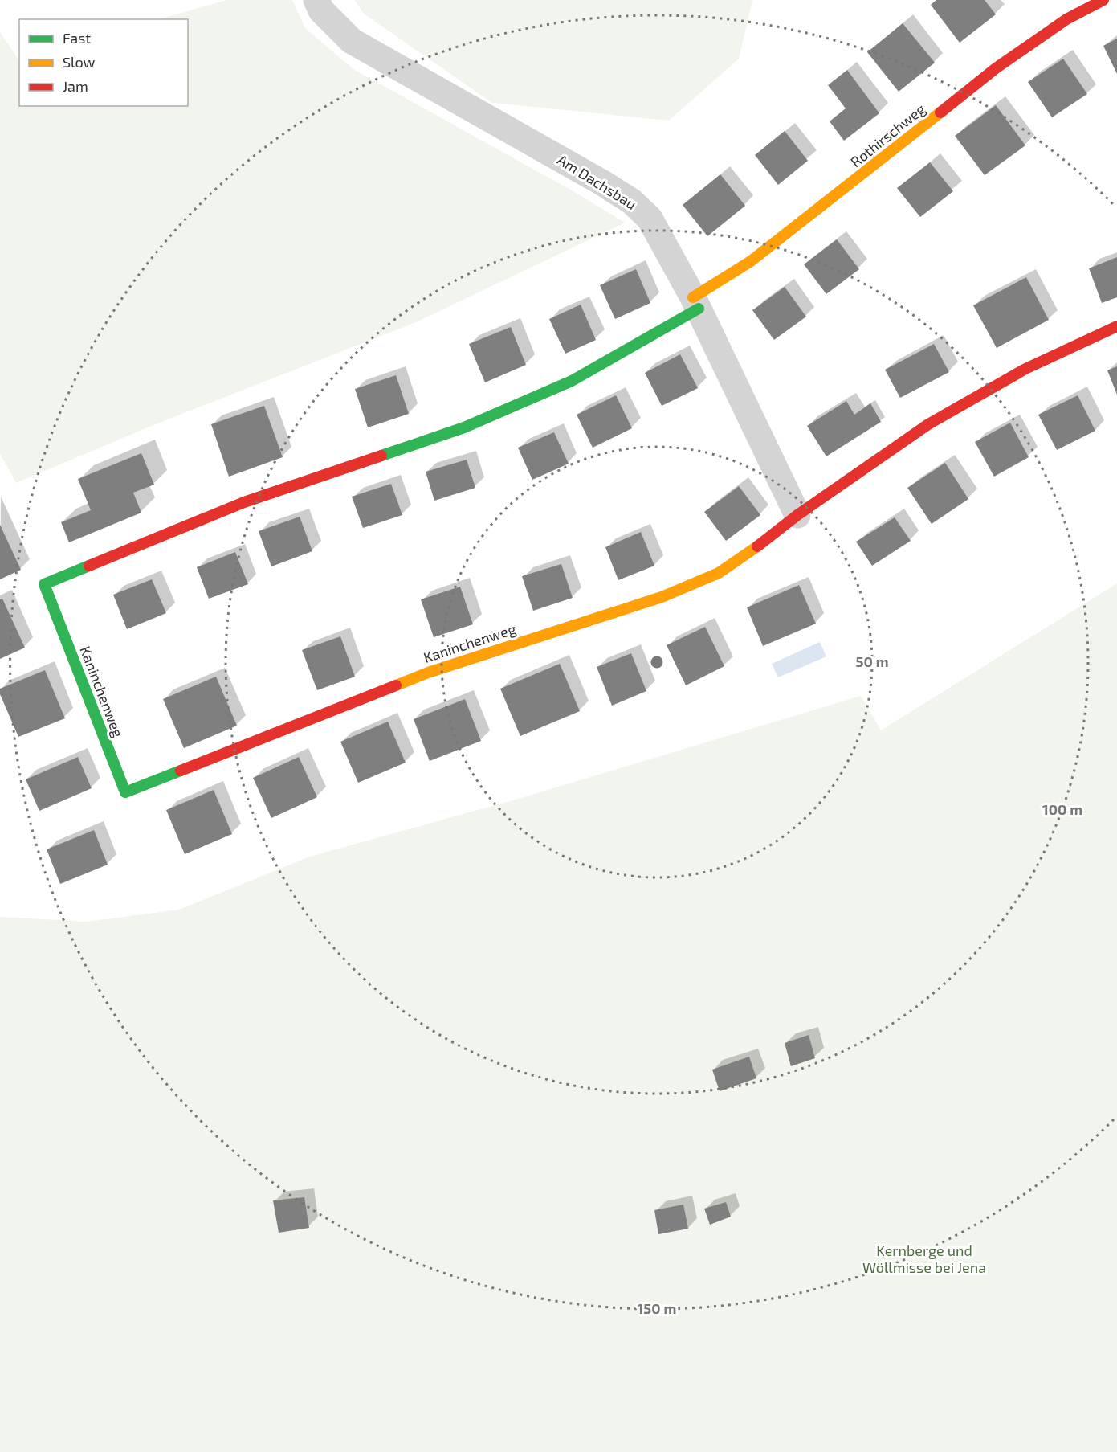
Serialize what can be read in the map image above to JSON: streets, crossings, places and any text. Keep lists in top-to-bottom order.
{
  "streets": {
    "street": ["Rothirschweg", "Am Dachsbau", "Kaninchenweg"]
  },
  "crossings": [
    ["Rothirschweg", "Am Dachsbau"],
    ["Rothirschweg", "Kaninchenweg"],
    ["Am Dachsbau", "Kaninchenweg"]
  ],
  "parks": ["Kernberge und Wöllmisse bei Jena"],
  "legend": ["Fast", "Slow", "Jam"],
  "rings": ["50 m", "100 m", "150 m"]
}
